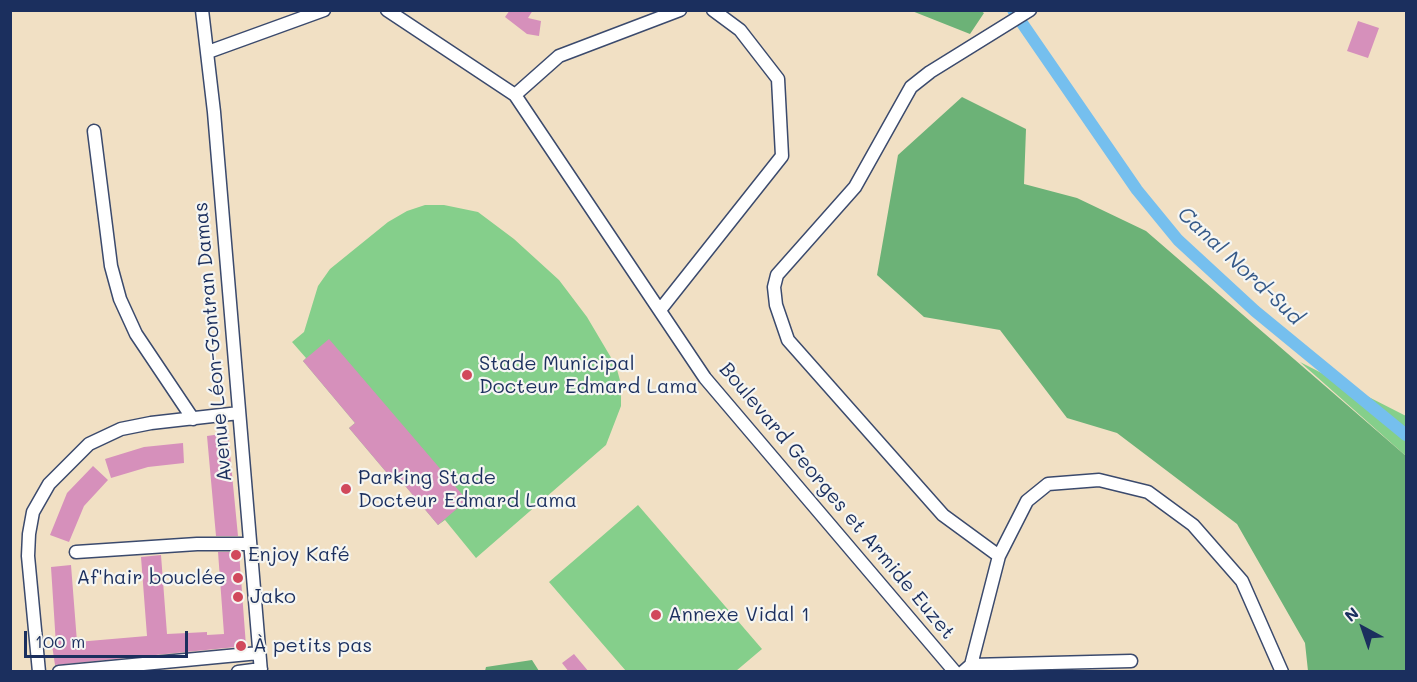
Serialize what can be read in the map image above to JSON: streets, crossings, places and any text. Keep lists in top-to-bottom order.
{
  "streets": {
    "street": ["Avenue Léon-Gontran Damas", "Boulevard Georges et Armide Euzet"]
  },
  "water": ["Canal Nord-Sud"],
  "places": [
    "Stade Municipal Docteur Edmard Lama",
    "Parking Stade Docteur Edmard Lama",
    "Enjoy Kafé",
    "Af'hair bouclée",
    "Jako",
    "Annexe Vidal 1",
    "À petits pas"
  ],
  "scale_bar": "100 m",
  "north": "top left"
}
